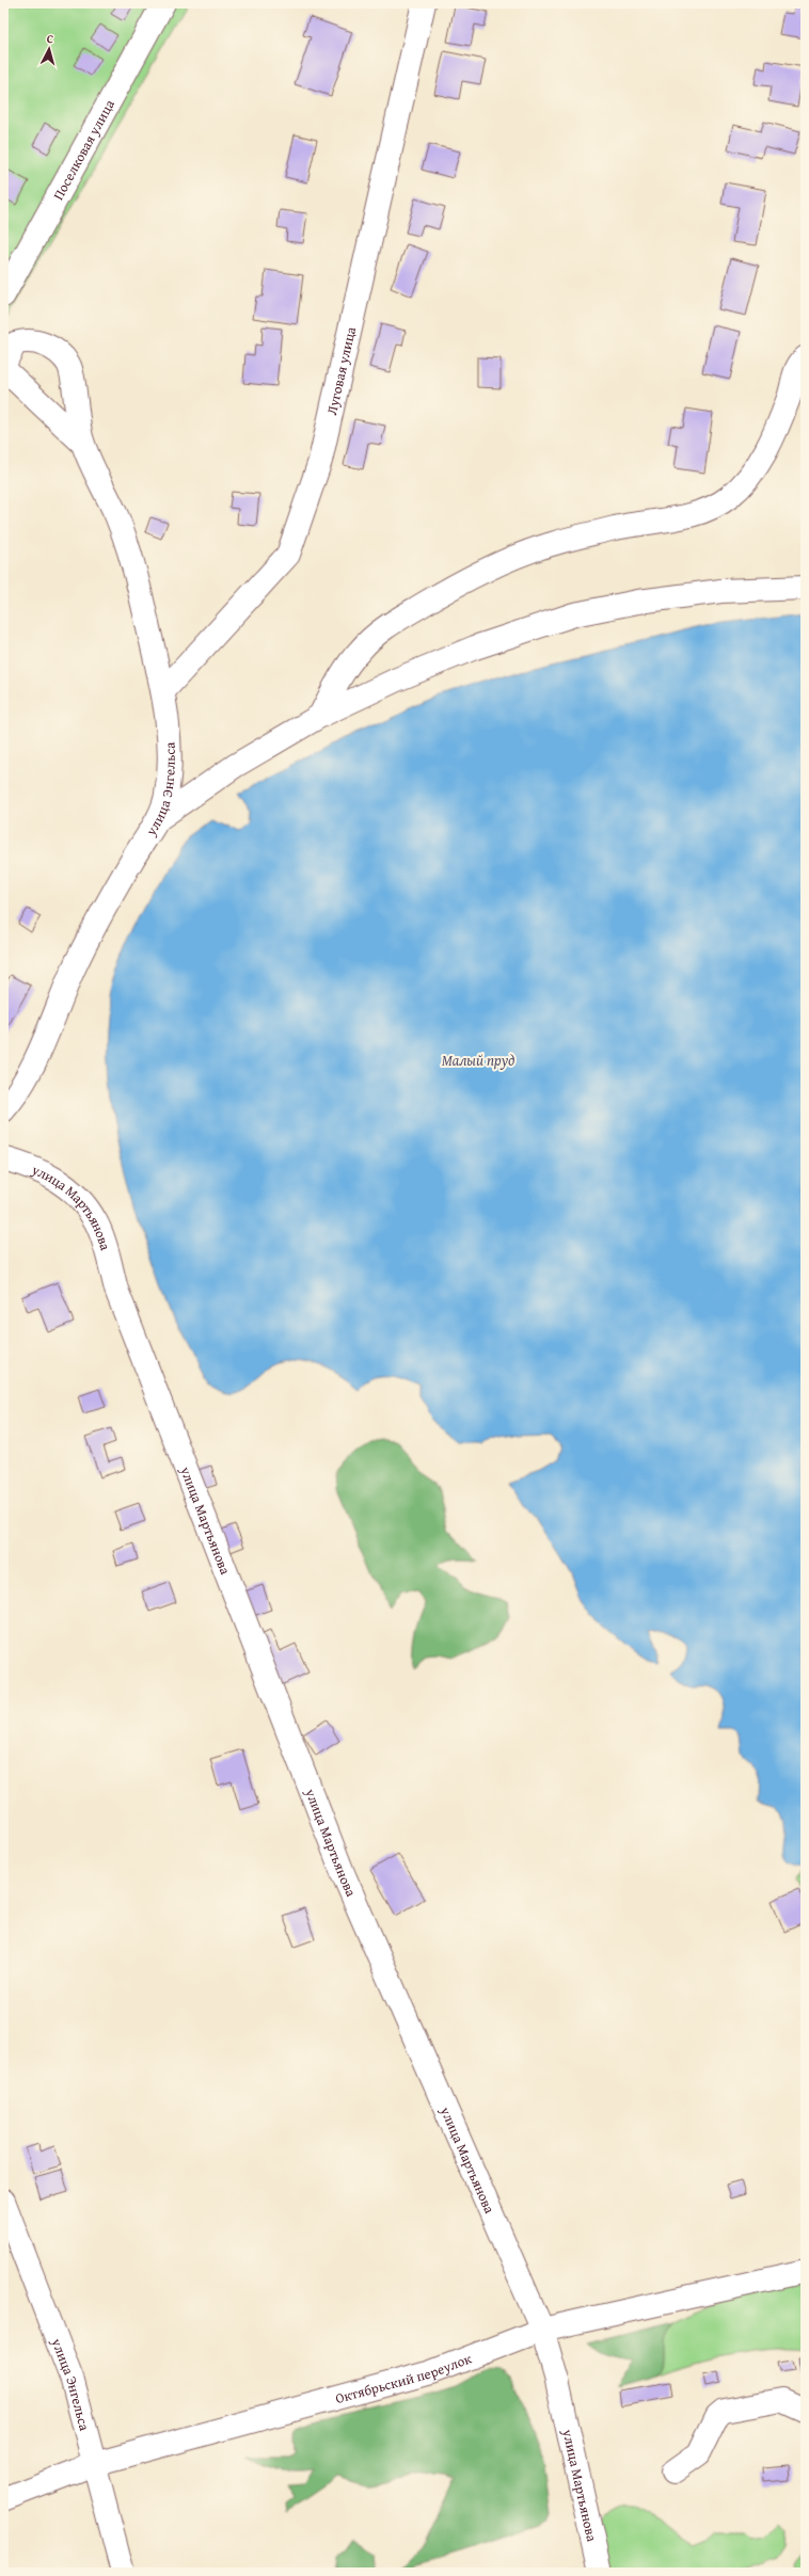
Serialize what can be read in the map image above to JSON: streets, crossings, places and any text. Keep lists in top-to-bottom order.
{
  "streets": {
    "street": [
      "Поселковая улица",
      "Луговая улица",
      "улица Энгельса",
      "улица Мартьянова",
      "Октябрьский переулок"
    ]
  },
  "crossings": [
    ["Луговая улица", "улица Энгельса"],
    ["улица Энгельса", "Октябрьский переулок"],
    ["улица Мартьянова", "Октябрьский переулок"]
  ],
  "water": ["Малый пруд"],
  "north": "top"
}
